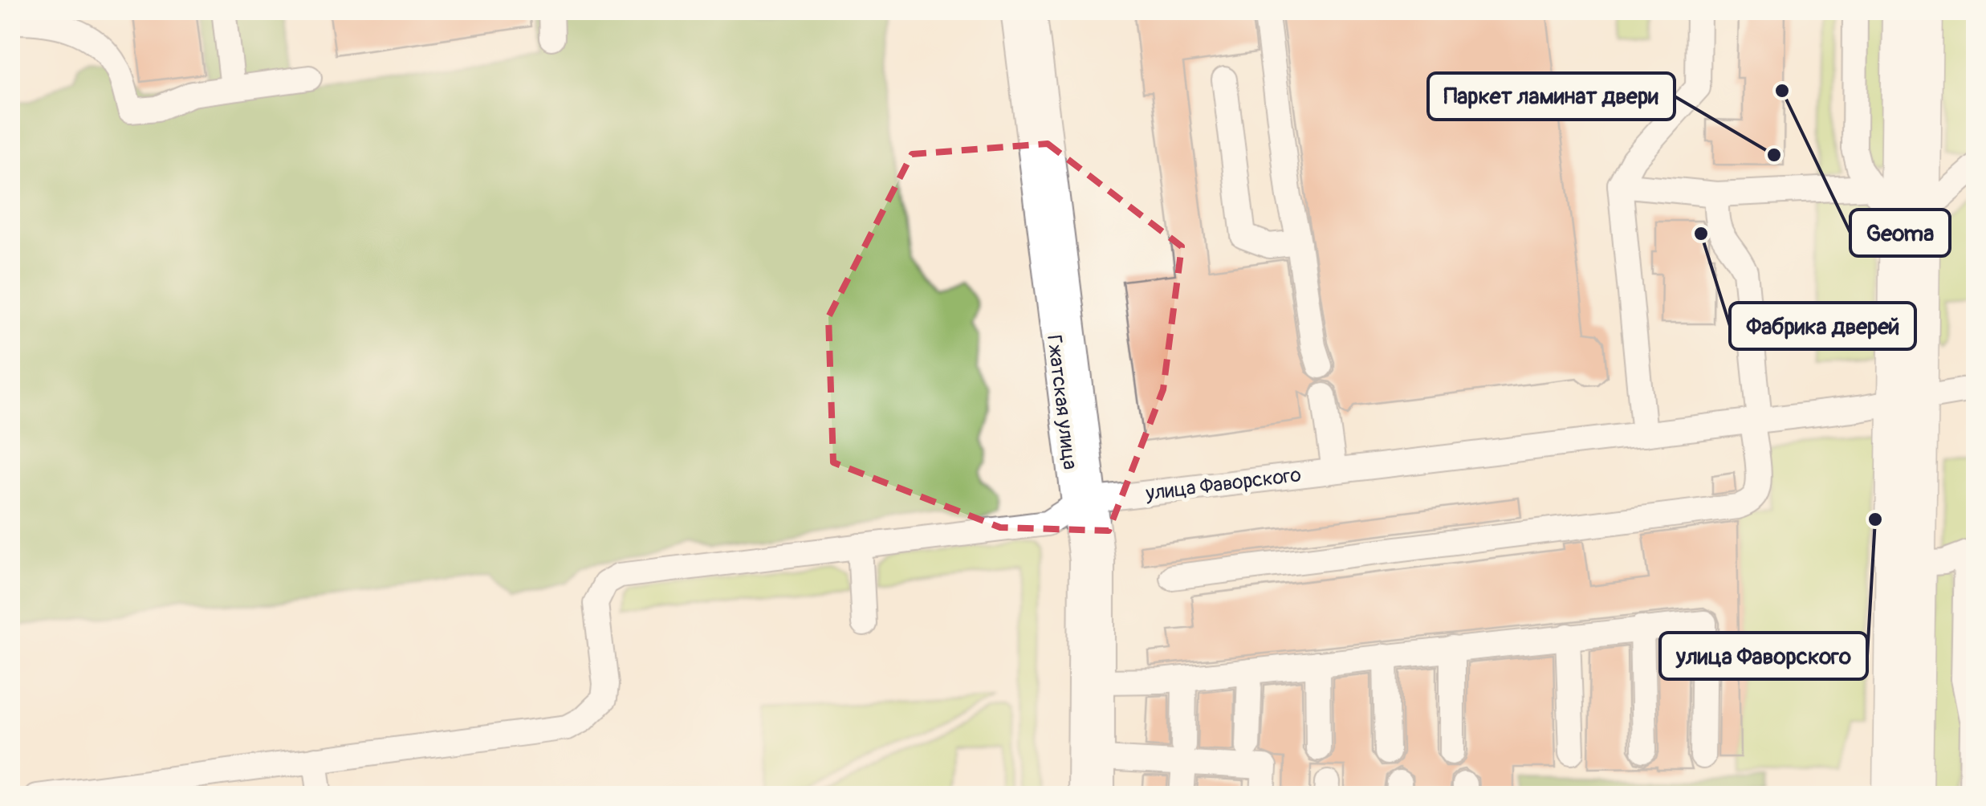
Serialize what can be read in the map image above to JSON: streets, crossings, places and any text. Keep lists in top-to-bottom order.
{
  "streets": {
    "street": ["Гжатская улица", "улица Фаворского"]
  },
  "crossings": [
    ["Гжатская улица", "улица Фаворского"]
  ],
  "places": [
    "Geoma",
    "Паркет ламинат двери",
    "Фабрика дверей",
    "улица Фаворского"
  ]
}
